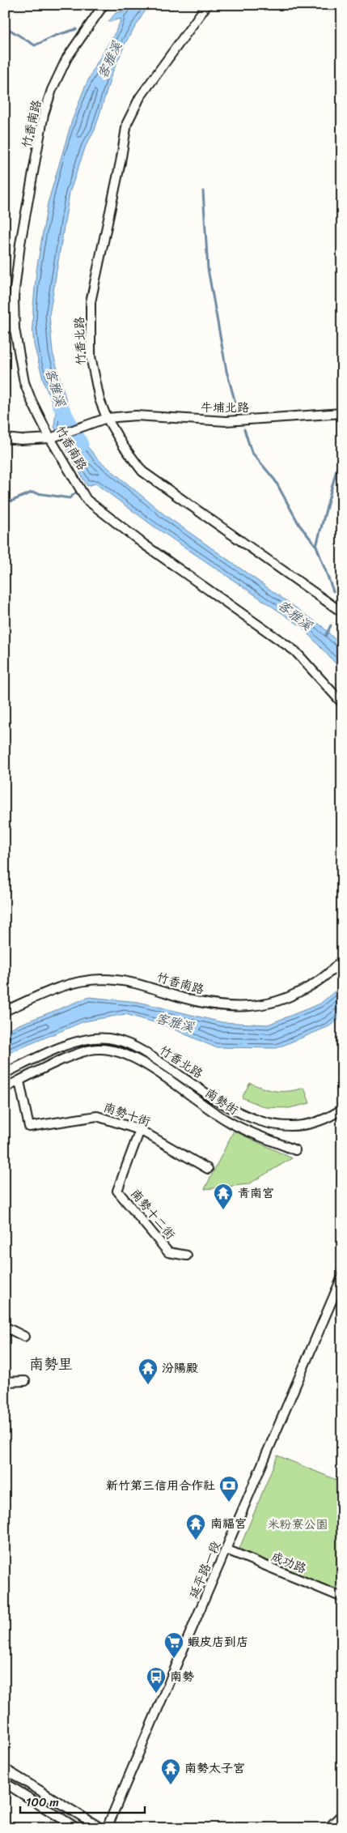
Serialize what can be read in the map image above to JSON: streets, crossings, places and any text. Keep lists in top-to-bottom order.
{
  "streets": {
    "street": [
      "竹香南路",
      "竹香北路",
      "牛埔北路",
      "南勢街",
      "南勢十街",
      "南勢十二街",
      "成功路",
      "延平路一段"
    ]
  },
  "crossings": [
    ["竹香南路", "牛埔北路"],
    ["竹香北路", "牛埔北路"],
    ["南勢街", "南勢十街"],
    ["南勢十街", "南勢十二街"],
    ["成功路", "延平路一段"]
  ],
  "districts": ["南勢里"],
  "water": ["客雅溪"],
  "parks": ["米粉寮公園"],
  "places": {
    "temple": [
      "青南宫",
      "汾陽殿",
      "南福宮",
      "南勢太子宮"
    ],
    "bank": ["新竹第三信用合作社"],
    "supermarket": ["蝦皮店到店"],
    "bus stop": ["南勢"]
  },
  "scale_bar": "100 m"
}
